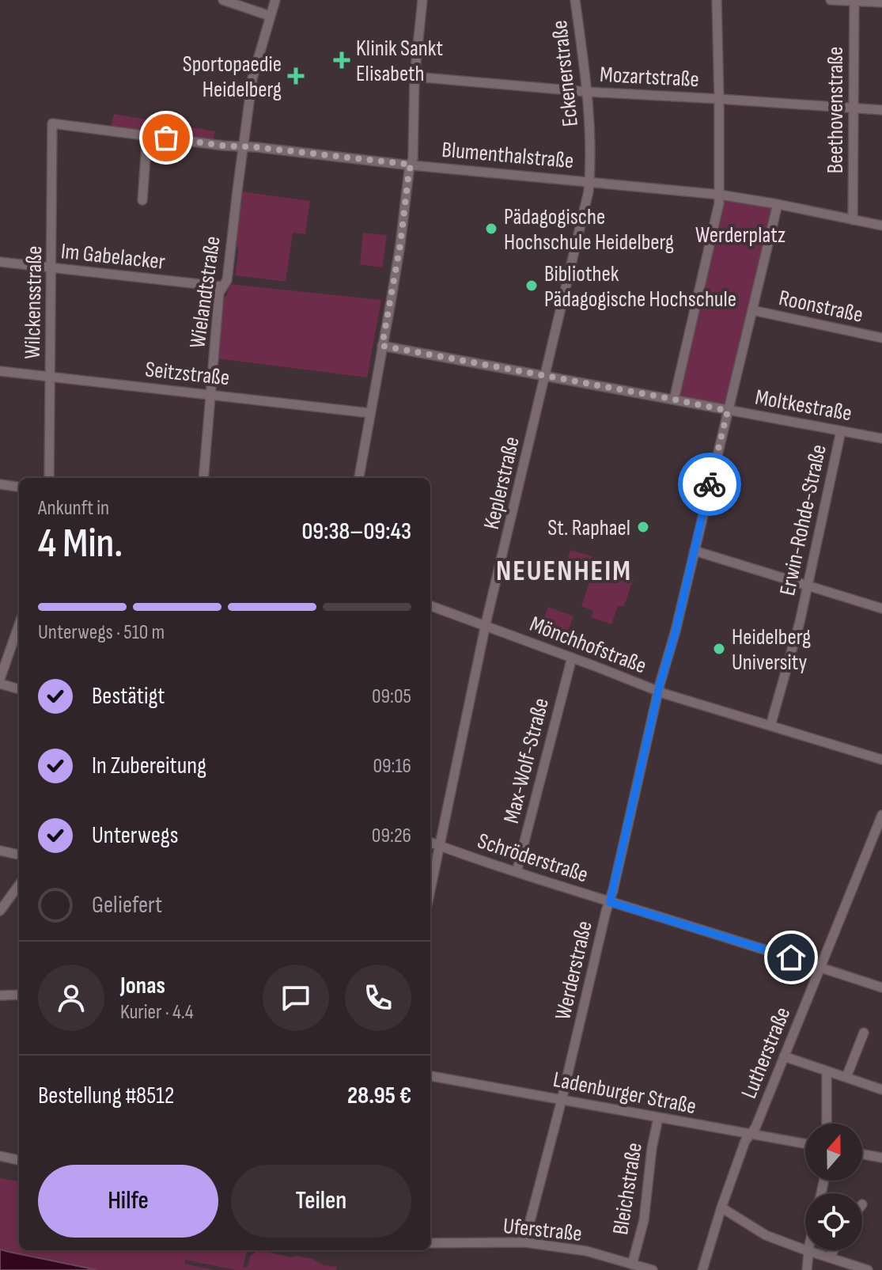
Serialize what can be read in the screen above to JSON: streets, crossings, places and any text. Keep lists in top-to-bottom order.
{
  "streets": {
    "street": [
      "Eckenerstraße",
      "Mozartstraße",
      "Beethovenstraße",
      "Blumenthalstraße",
      "Im Gabelacker",
      "Wielandtstraße",
      "Wilckensstraße",
      "Roonstraße",
      "Seitzstraße",
      "Moltkestraße",
      "Keplerstraße",
      "Erwin-Rohde-Straße",
      "Mönchhofstraße",
      "Max-Wolf-Straße",
      "Schröderstraße",
      "Werderstraße",
      "Lutherstraße",
      "Ladenburger Straße",
      "Bleichstraße",
      "Uferstraße"
    ]
  },
  "crossings": [
    ["Eckenerstraße", "Mozartstraße"],
    ["Eckenerstraße", "Blumenthalstraße"],
    ["Eckenerstraße", "Keplerstraße"],
    ["Mozartstraße", "Beethovenstraße"],
    ["Beethovenstraße", "Blumenthalstraße"],
    ["Blumenthalstraße", "Wielandtstraße"],
    ["Blumenthalstraße", "Wilckensstraße"],
    ["Blumenthalstraße", "Keplerstraße"],
    ["Im Gabelacker", "Wielandtstraße"],
    ["Im Gabelacker", "Wilckensstraße"],
    ["Wielandtstraße", "Seitzstraße"],
    ["Wilckensstraße", "Seitzstraße"],
    ["Moltkestraße", "Keplerstraße"],
    ["Moltkestraße", "Erwin-Rohde-Straße"],
    ["Moltkestraße", "Werderstraße"],
    ["Keplerstraße", "Mönchhofstraße"],
    ["Keplerstraße", "Schröderstraße"],
    ["Erwin-Rohde-Straße", "Mönchhofstraße"],
    ["Mönchhofstraße", "Max-Wolf-Straße"],
    ["Mönchhofstraße", "Werderstraße"],
    ["Max-Wolf-Straße", "Schröderstraße"],
    ["Schröderstraße", "Werderstraße"],
    ["Schröderstraße", "Lutherstraße"],
    ["Werderstraße", "Ladenburger Straße"],
    ["Werderstraße", "Uferstraße"],
    ["Lutherstraße", "Ladenburger Straße"],
    ["Ladenburger Straße", "Bleichstraße"],
    ["Bleichstraße", "Uferstraße"]
  ],
  "districts": ["NEUENHEIM"],
  "parks": ["Werderplatz"],
  "places": {
    "health": ["Klinik Sankt Elisabeth", "Sportopaedie Heidelberg"],
    "other": [
      "Pädagogische Hochschule Heidelberg",
      "Bibliothek Pädagogische Hochschule",
      "St. Raphael",
      "Heidelberg University"
    ]
  },
  "north": "top",
  "page": {
    "heading": ["4 Min.", "Ankunft in", "09:38–09:43"],
    "panel": [
      "Jonas",
      "Kurier · 4.4",
      "Bestellung #8512",
      "28.95 €"
    ],
    "bar": "Unterwegs · 510 m",
    "list": [
      ["Bestätigt", "09:05"],
      ["In Zubereitung", "09:16"],
      ["Unterwegs", "09:26"],
      "Geliefert"
    ],
    "buttons": ["Hilfe", "Teilen"]
  }
}
